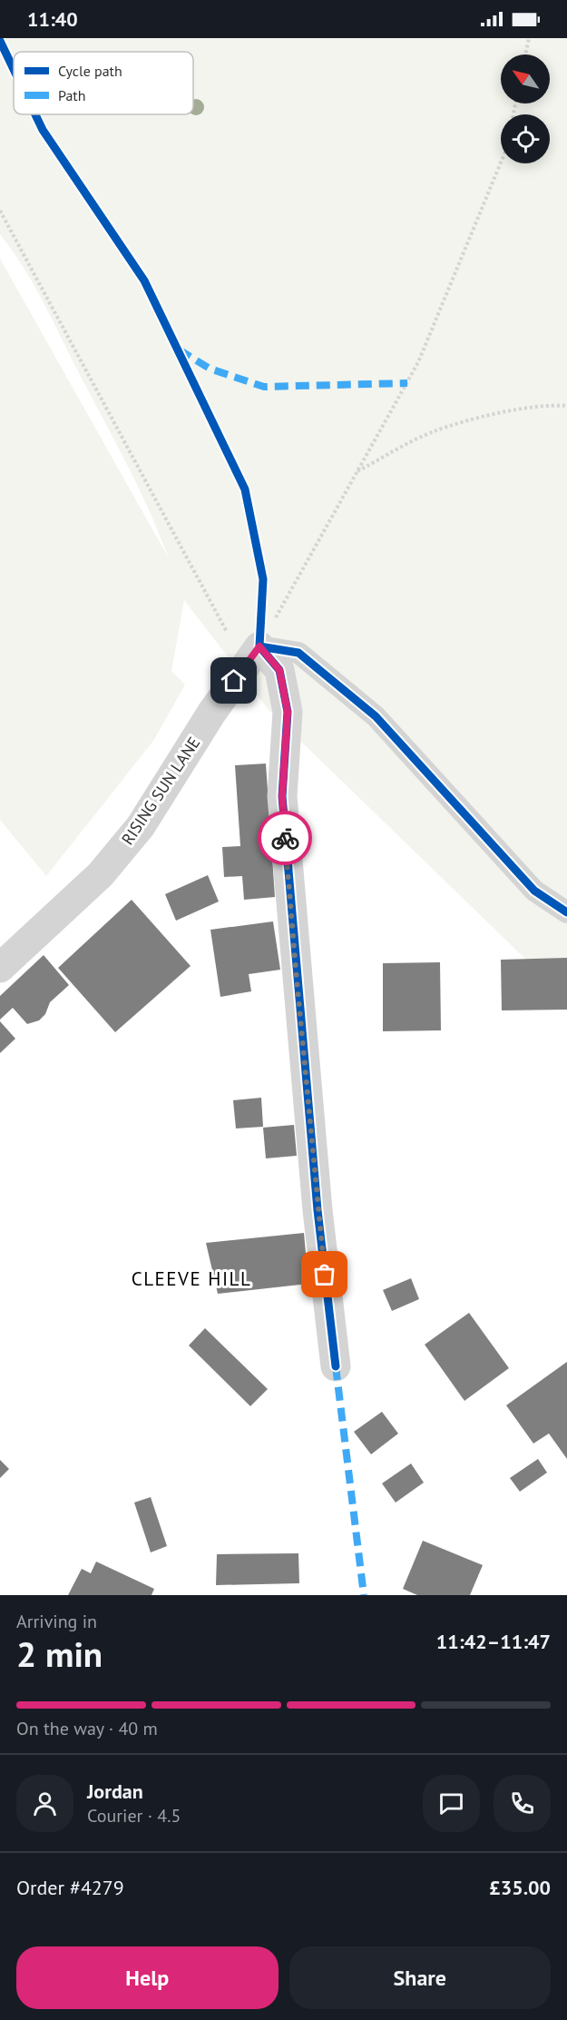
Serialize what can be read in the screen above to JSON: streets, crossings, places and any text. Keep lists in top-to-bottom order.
{
  "streets": {
    "street": ["RISING SUN LANE"]
  },
  "districts": ["CLEEVE HILL"],
  "legend": ["Cycle path", "Path"],
  "north": "top left",
  "page": {
    "status": "11:40",
    "heading": ["2 min", "Arriving in", "11:42–11:47"],
    "panel": [
      "Jordan",
      "Courier · 4.5",
      "Order #4279",
      "£35.00"
    ],
    "bar": "On the way · 40 m",
    "buttons": ["Help", "Share"]
  }
}
